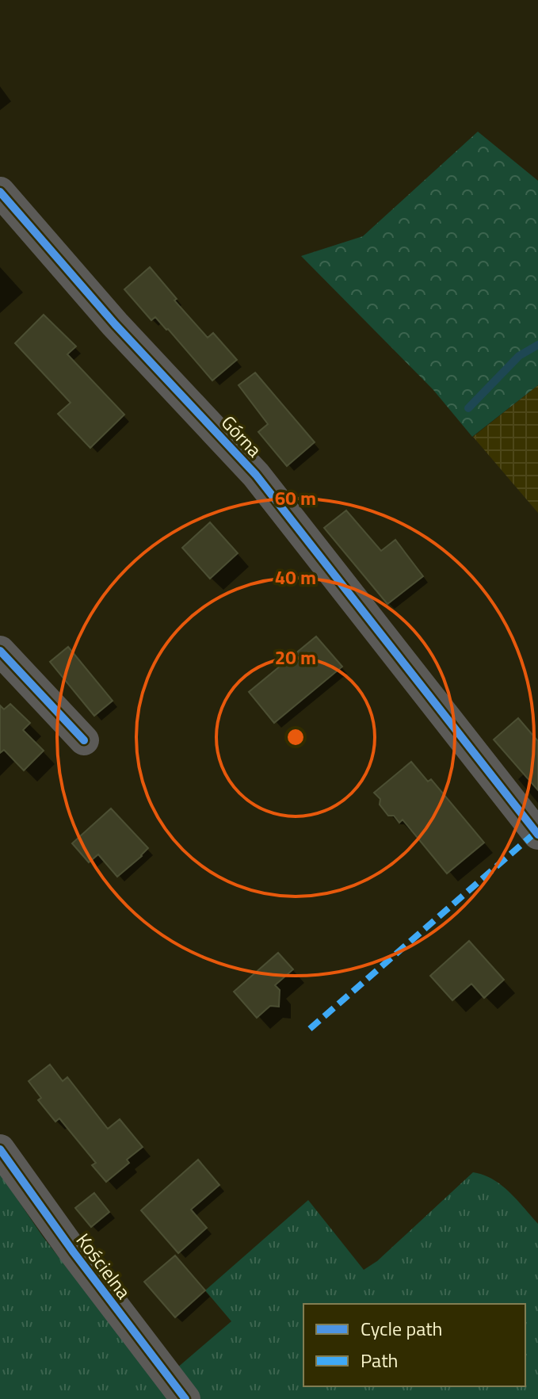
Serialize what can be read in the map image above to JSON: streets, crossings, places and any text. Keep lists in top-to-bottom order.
{
  "streets": {
    "street": ["Górna", "Kościelna"]
  },
  "legend": ["Cycle path", "Path"],
  "rings": ["60 m", "40 m", "20 m"]
}
